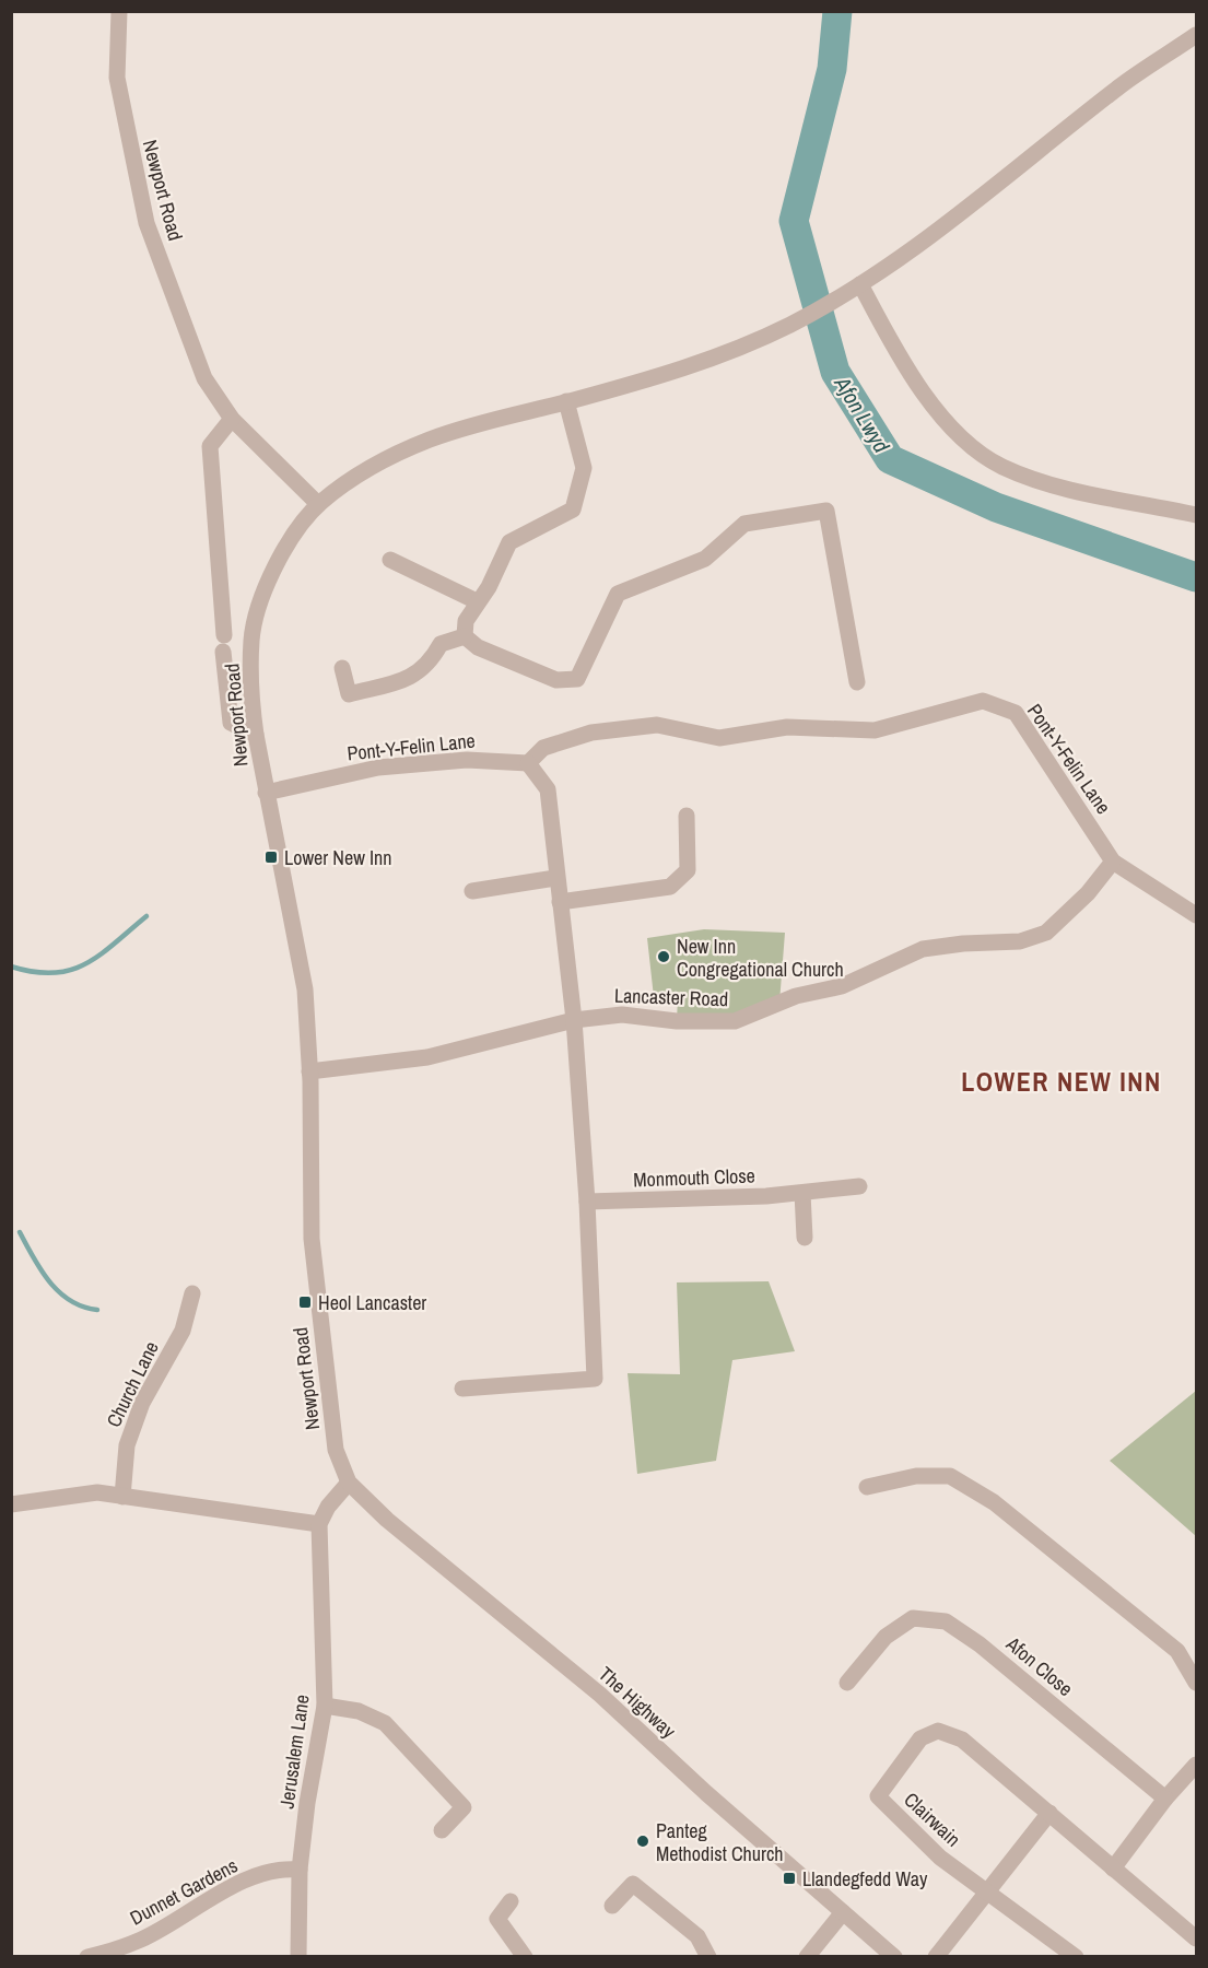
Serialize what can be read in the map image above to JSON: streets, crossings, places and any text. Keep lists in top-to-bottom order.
{
  "streets": {
    "street": [
      "Newport Road",
      "Pont-Y-Felin Lane",
      "Lancaster Road",
      "Monmouth Close",
      "Church Lane",
      "Afon Close",
      "The Highway",
      "Jerusalem Lane",
      "Clairwain",
      "Dunnet Gardens"
    ]
  },
  "crossings": [
    ["Newport Road", "Pont-Y-Felin Lane"],
    ["Newport Road", "Lancaster Road"],
    ["Newport Road", "The Highway"],
    ["Pont-Y-Felin Lane", "Lancaster Road"],
    ["Jerusalem Lane", "Dunnet Gardens"]
  ],
  "districts": ["LOWER NEW INN"],
  "water": ["Afon Lwyd"],
  "places": {
    "transit": ["Lower New Inn", "Heol Lancaster", "Llandegfedd Way"],
    "other": ["New Inn Congregational Church", "Panteg Methodist Church"]
  }
}
